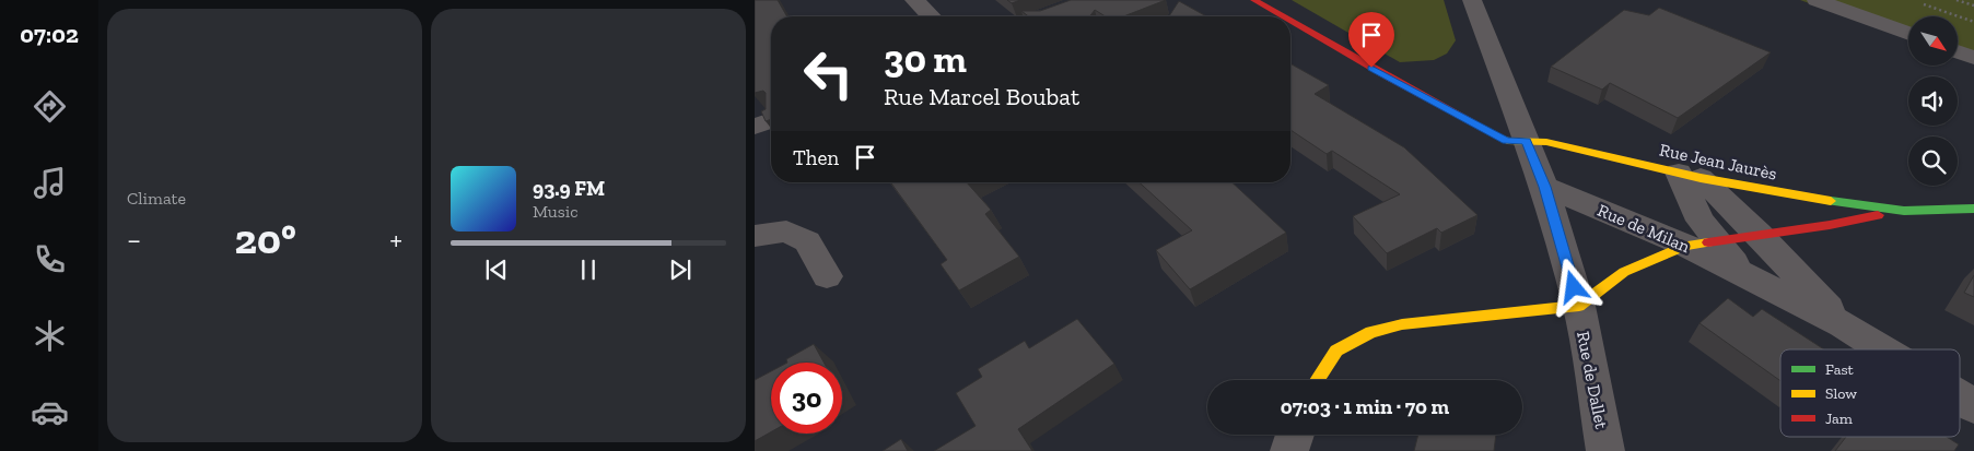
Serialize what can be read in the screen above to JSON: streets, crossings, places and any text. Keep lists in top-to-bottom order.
{
  "streets": {
    "street": ["Rue Jean Jaurès", "Rue de Milan", "Rue de Dallet"]
  },
  "crossings": [
    ["Rue Jean Jaurès", "Rue de Milan"],
    ["Rue Jean Jaurès", "Rue de Dallet"],
    ["Rue de Milan", "Rue de Dallet"]
  ],
  "legend": ["Fast", "Slow", "Jam"],
  "north": "bottom right",
  "page": {
    "tabs": "07:02",
    "tile": "Climate",
    "turn": ["30 m", "Rue Marcel Boubat"],
    "then": "Then",
    "song": ["93.9 FM", "Music"],
    "heat": ["−", "20°", "+"],
    "limit": "30",
    "trip": "07:03 · 1 min · 70 m"
  }
}
